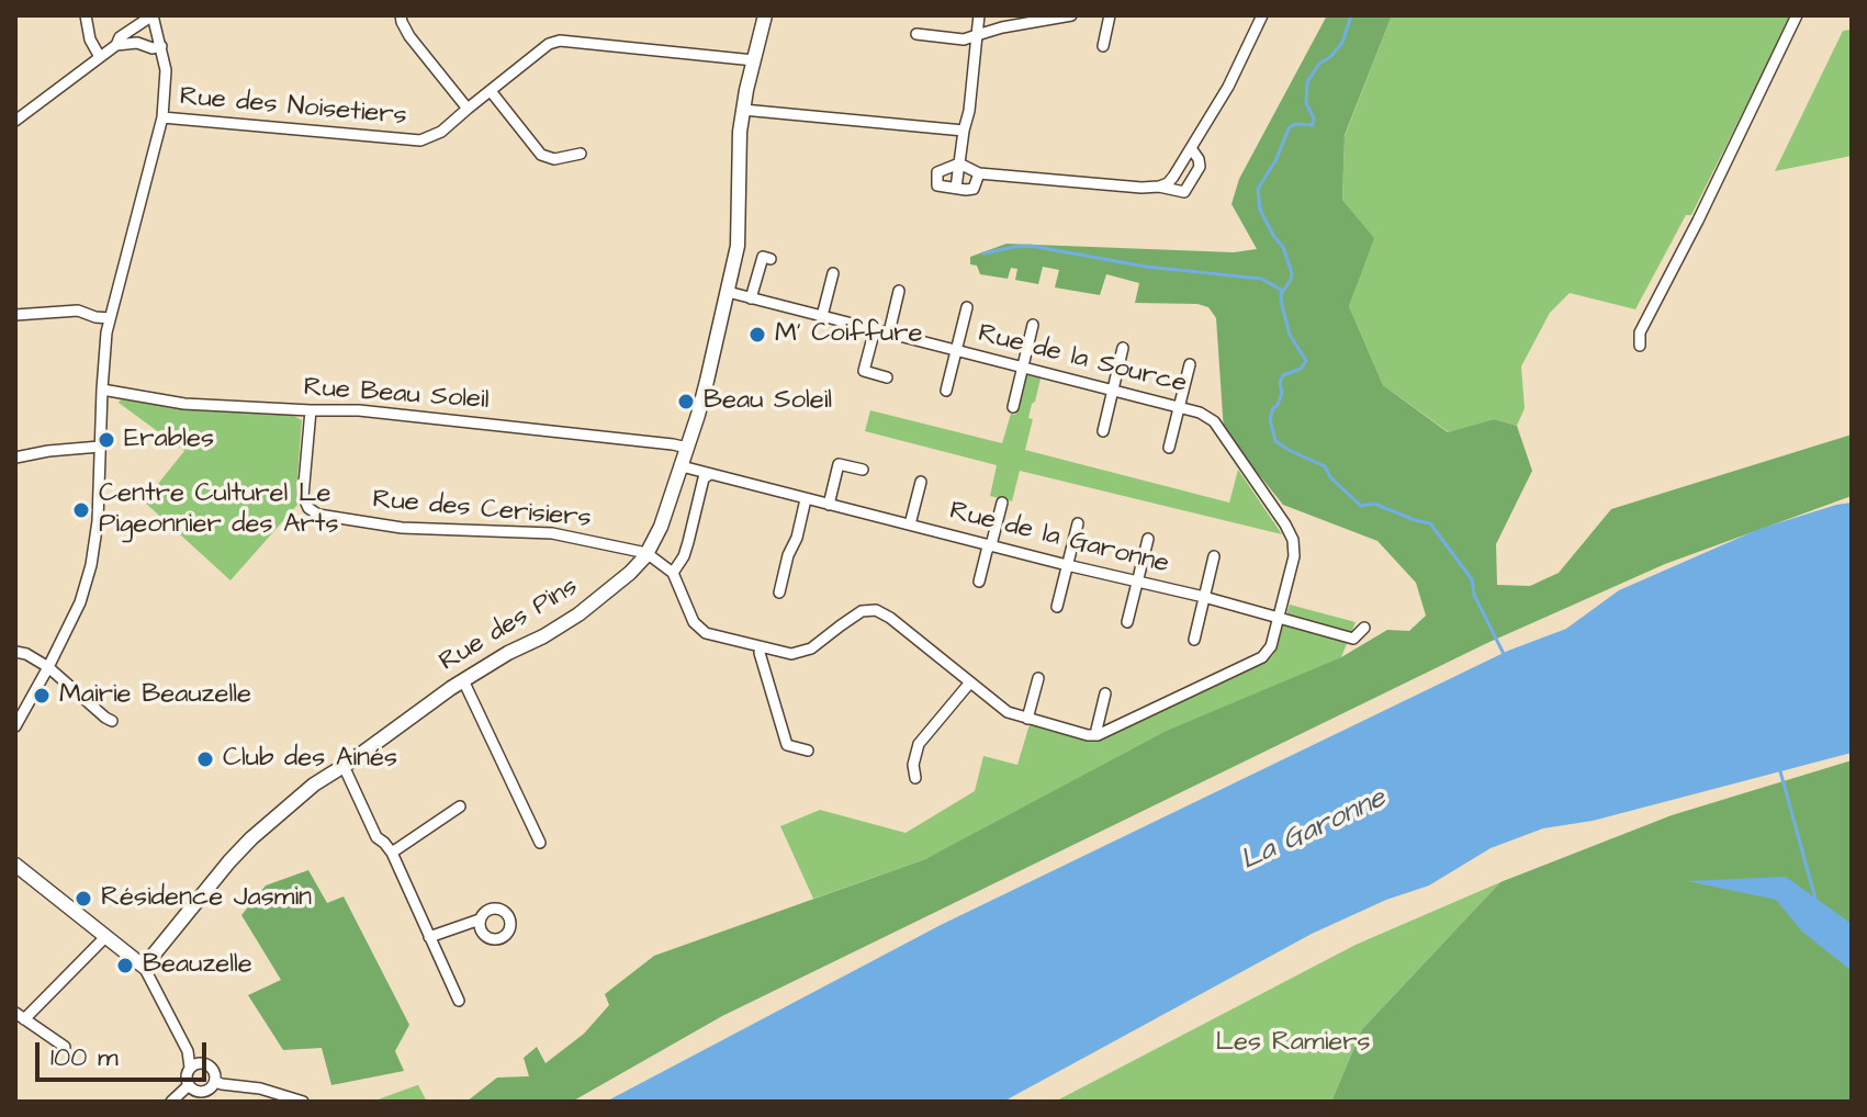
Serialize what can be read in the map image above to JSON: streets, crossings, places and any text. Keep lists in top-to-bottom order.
{
  "streets": {
    "street": [
      "Rue des Noisetiers",
      "Rue de la Source",
      "Rue Beau Soleil",
      "Rue des Cerisiers",
      "Rue de la Garonne",
      "Rue des Pins"
    ]
  },
  "crossings": [
    ["Rue des Noisetiers", "Rue des Pins"],
    ["Rue de la Source", "Rue de la Garonne"],
    ["Rue de la Source", "Rue des Pins"],
    ["Rue Beau Soleil", "Rue des Cerisiers"],
    ["Rue Beau Soleil", "Rue des Pins"],
    ["Rue des Cerisiers", "Rue des Pins"],
    ["Rue de la Garonne", "Rue des Pins"]
  ],
  "water": ["La Garonne"],
  "parks": ["Les Ramiers"],
  "places": [
    "M' Coiffure",
    "Beau Soleil",
    "Erables",
    "Centre Culturel Le Pigeonnier des Arts",
    "Mairie Beauzelle",
    "Club des Ainés",
    "Résidence Jasmin",
    "Beauzelle"
  ],
  "scale_bar": "100 m"
}
